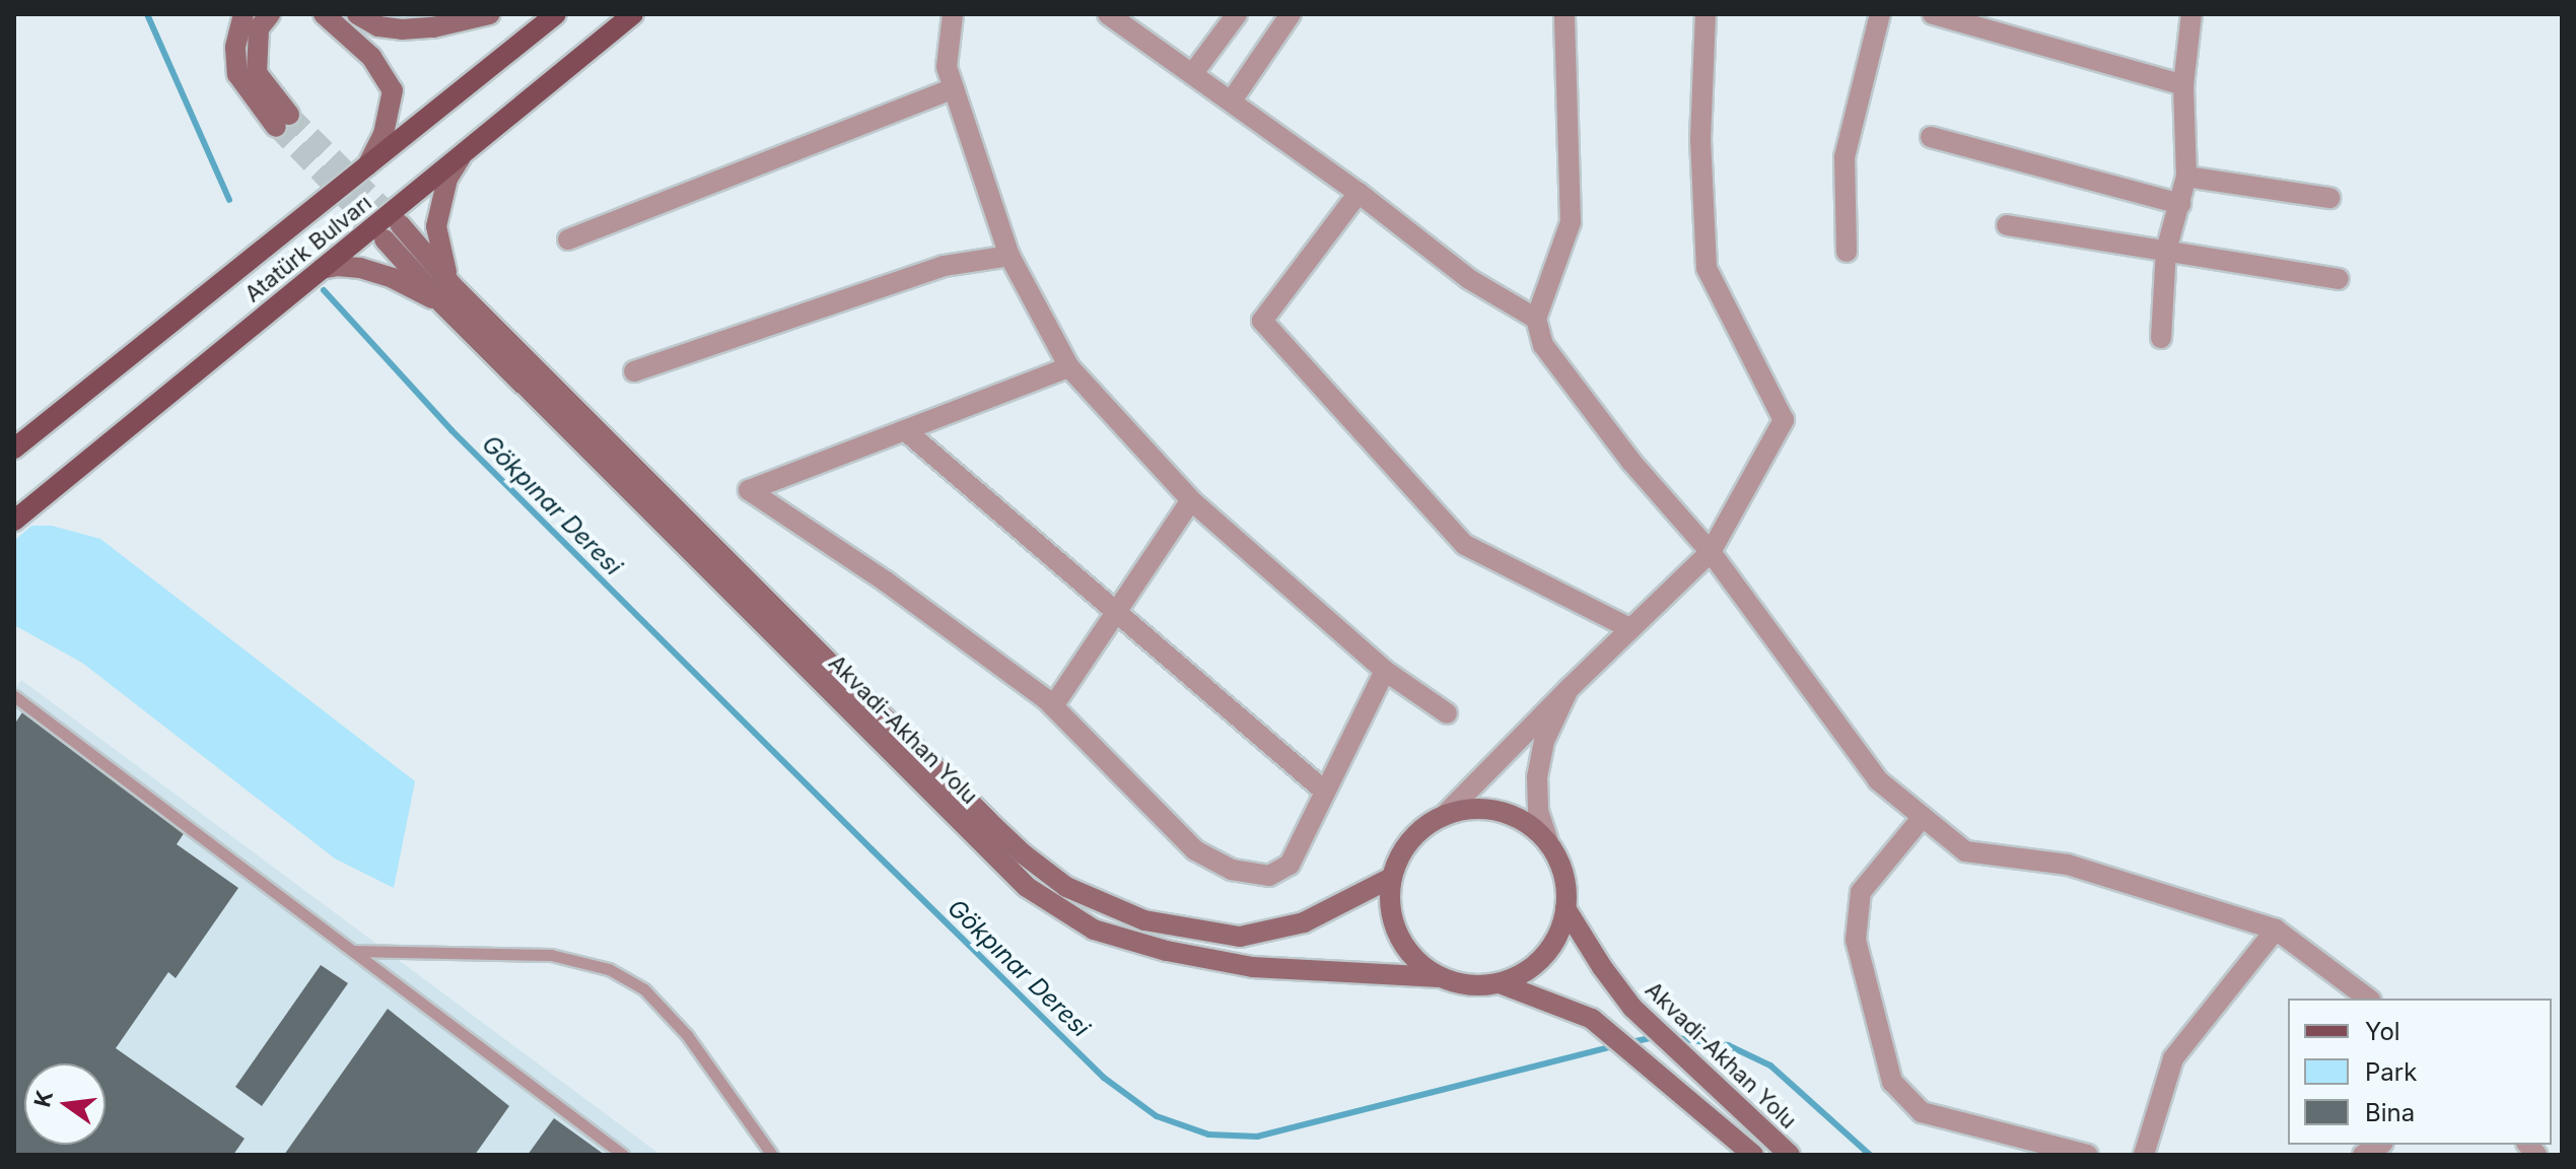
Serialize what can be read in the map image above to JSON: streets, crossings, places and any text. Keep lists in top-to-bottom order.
{
  "streets": {
    "main road": ["Atatürk Bulvarı", "Akvadi-Akhan Yolu"]
  },
  "water": ["Gökpınar Deresi"],
  "legend": ["Yol", "Park", "Bina"],
  "north": "left"
}
